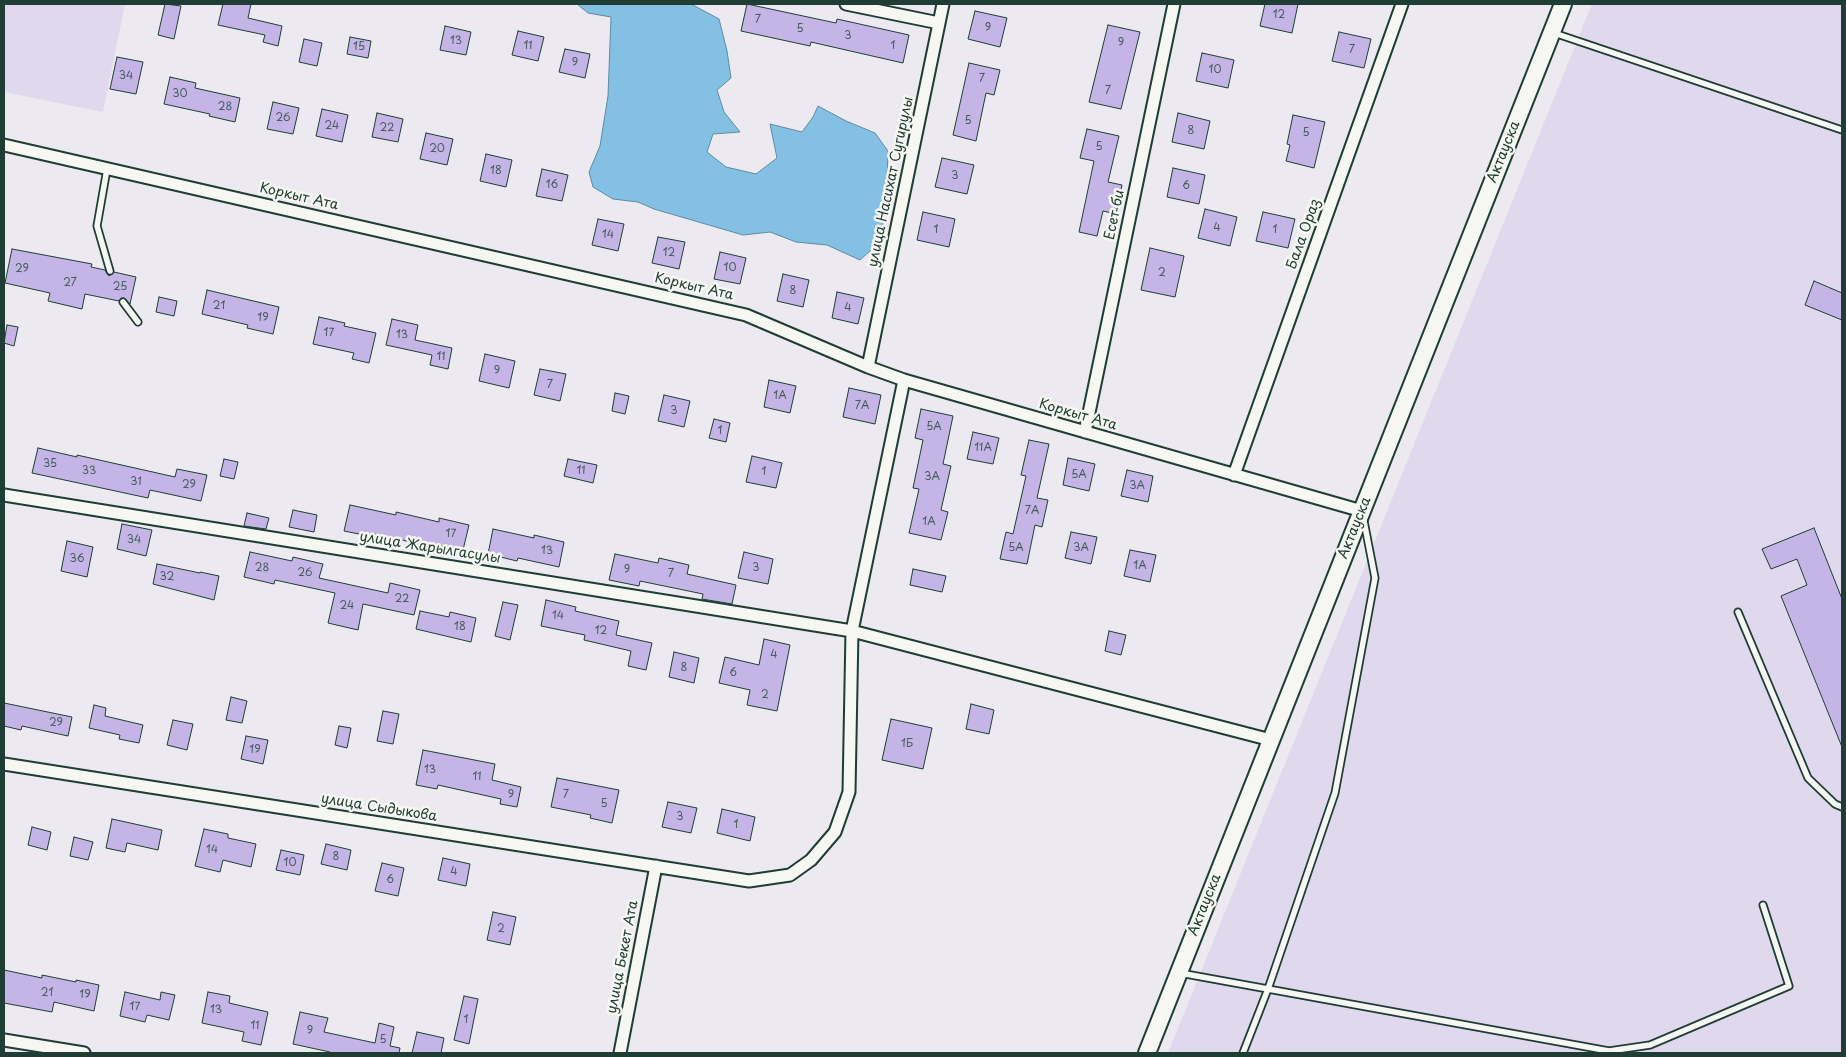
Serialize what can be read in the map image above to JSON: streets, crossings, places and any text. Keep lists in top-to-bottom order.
{
  "streets": {
    "main road": ["Актауска"],
    "street": [
      "улица Насихат Сугирулы",
      "Коркыт Ата",
      "Есет би",
      "Бала Ораз",
      "улица Жарылгасулы",
      "улица Сыдыкова",
      "улица Бекет Ата"
    ]
  },
  "crossings": [
    ["Актауска", "Коркыт Ата"],
    ["Актауска", "улица Жарылгасулы"],
    ["улица Насихат Сугирулы", "Коркыт Ата"],
    ["Коркыт Ата", "Есет би"],
    ["Коркыт Ата", "Бала Ораз"],
    ["Коркыт Ата", "улица Сыдыкова"],
    ["улица Жарылгасулы", "улица Сыдыкова"],
    ["улица Сыдыкова", "улица Бекет Ата"]
  ],
  "house_numbers": [
    "12",
    "7",
    "9",
    "5",
    "3",
    "13",
    "9",
    "11",
    "1",
    "15",
    "7",
    "9",
    "10",
    "34",
    "7",
    "7",
    "30",
    "28",
    "26",
    "5",
    "24",
    "22",
    "8",
    "5",
    "5",
    "20",
    "18",
    "3",
    "16",
    "6",
    "4",
    "1",
    "1",
    "14",
    "12",
    "10",
    "29",
    "2",
    "27",
    "25",
    "8",
    "21",
    "4",
    "19",
    "17",
    "13",
    "11",
    "9",
    "7",
    "1А",
    "7А",
    "3",
    "5А",
    "1",
    "11А",
    "35",
    "33",
    "11",
    "1",
    "5А",
    "3А",
    "31",
    "29",
    "3А",
    "7А",
    "1А",
    "17",
    "34",
    "5А",
    "3А",
    "13",
    "36",
    "1А",
    "28",
    "3",
    "9",
    "26",
    "7",
    "32",
    "22",
    "24",
    "14",
    "18",
    "12",
    "4",
    "8",
    "6",
    "2",
    "29",
    "1Б",
    "19",
    "13",
    "11",
    "9",
    "7",
    "5",
    "3",
    "1",
    "14",
    "8",
    "10",
    "4",
    "6",
    "2",
    "21",
    "19",
    "17",
    "13",
    "1",
    "11",
    "9",
    "5"
  ]
}
